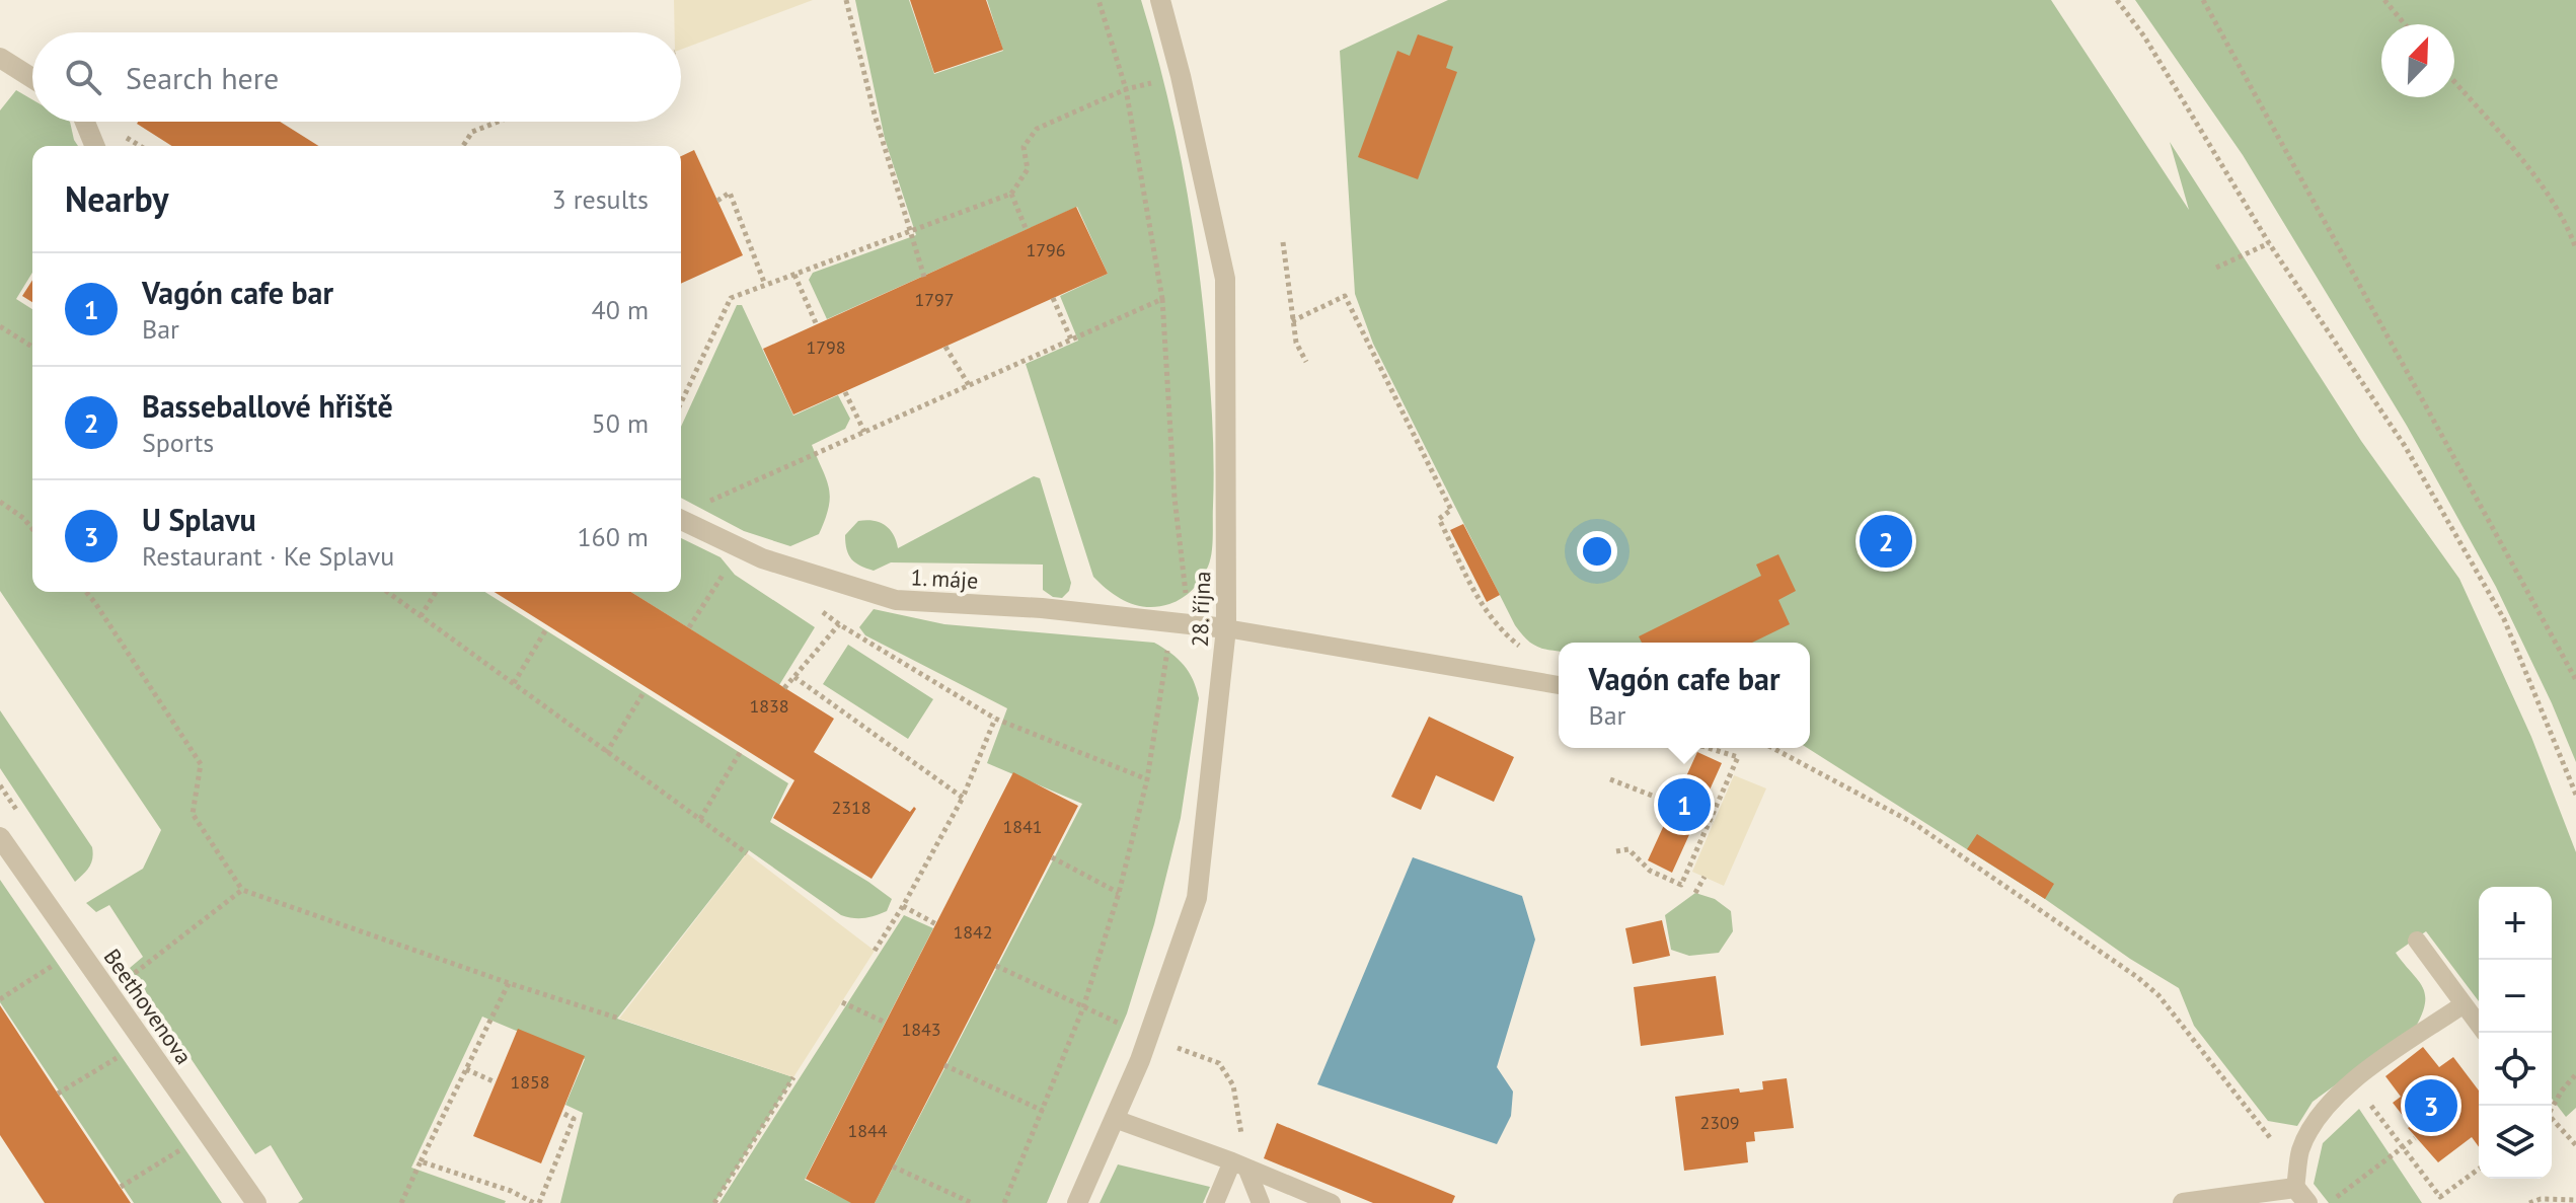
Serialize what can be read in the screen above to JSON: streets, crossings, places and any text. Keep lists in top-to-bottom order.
{
  "streets": {
    "street": ["1. máje", "28. října", "Beethovenova"]
  },
  "crossings": [
    ["1. máje", "28. října"]
  ],
  "house_numbers": [
    "1796",
    "1797",
    "1798",
    "1838",
    "2318",
    "1841",
    "1842",
    "1843",
    "1858",
    "2309",
    "1844"
  ],
  "north": "top right",
  "page": {
    "search": "Search here",
    "heading": ["Nearby", "3 results"],
    "list": [
      {
        "mark": "1",
        "name": "Vagón cafe bar",
        "note": "Bar",
        "value": "40 m"
      },
      {
        "mark": "2",
        "name": "Basseballové hřiště",
        "note": "Sports",
        "value": "50 m"
      },
      {
        "mark": "3",
        "name": "U Splavu",
        "note": "Restaurant · Ke Splavu",
        "value": "160 m"
      }
    ],
    "pins": ["2", "1", "3"],
    "popup": ["Vagón cafe bar", "Bar"],
    "map_buttons": ["+", "−"]
  }
}
